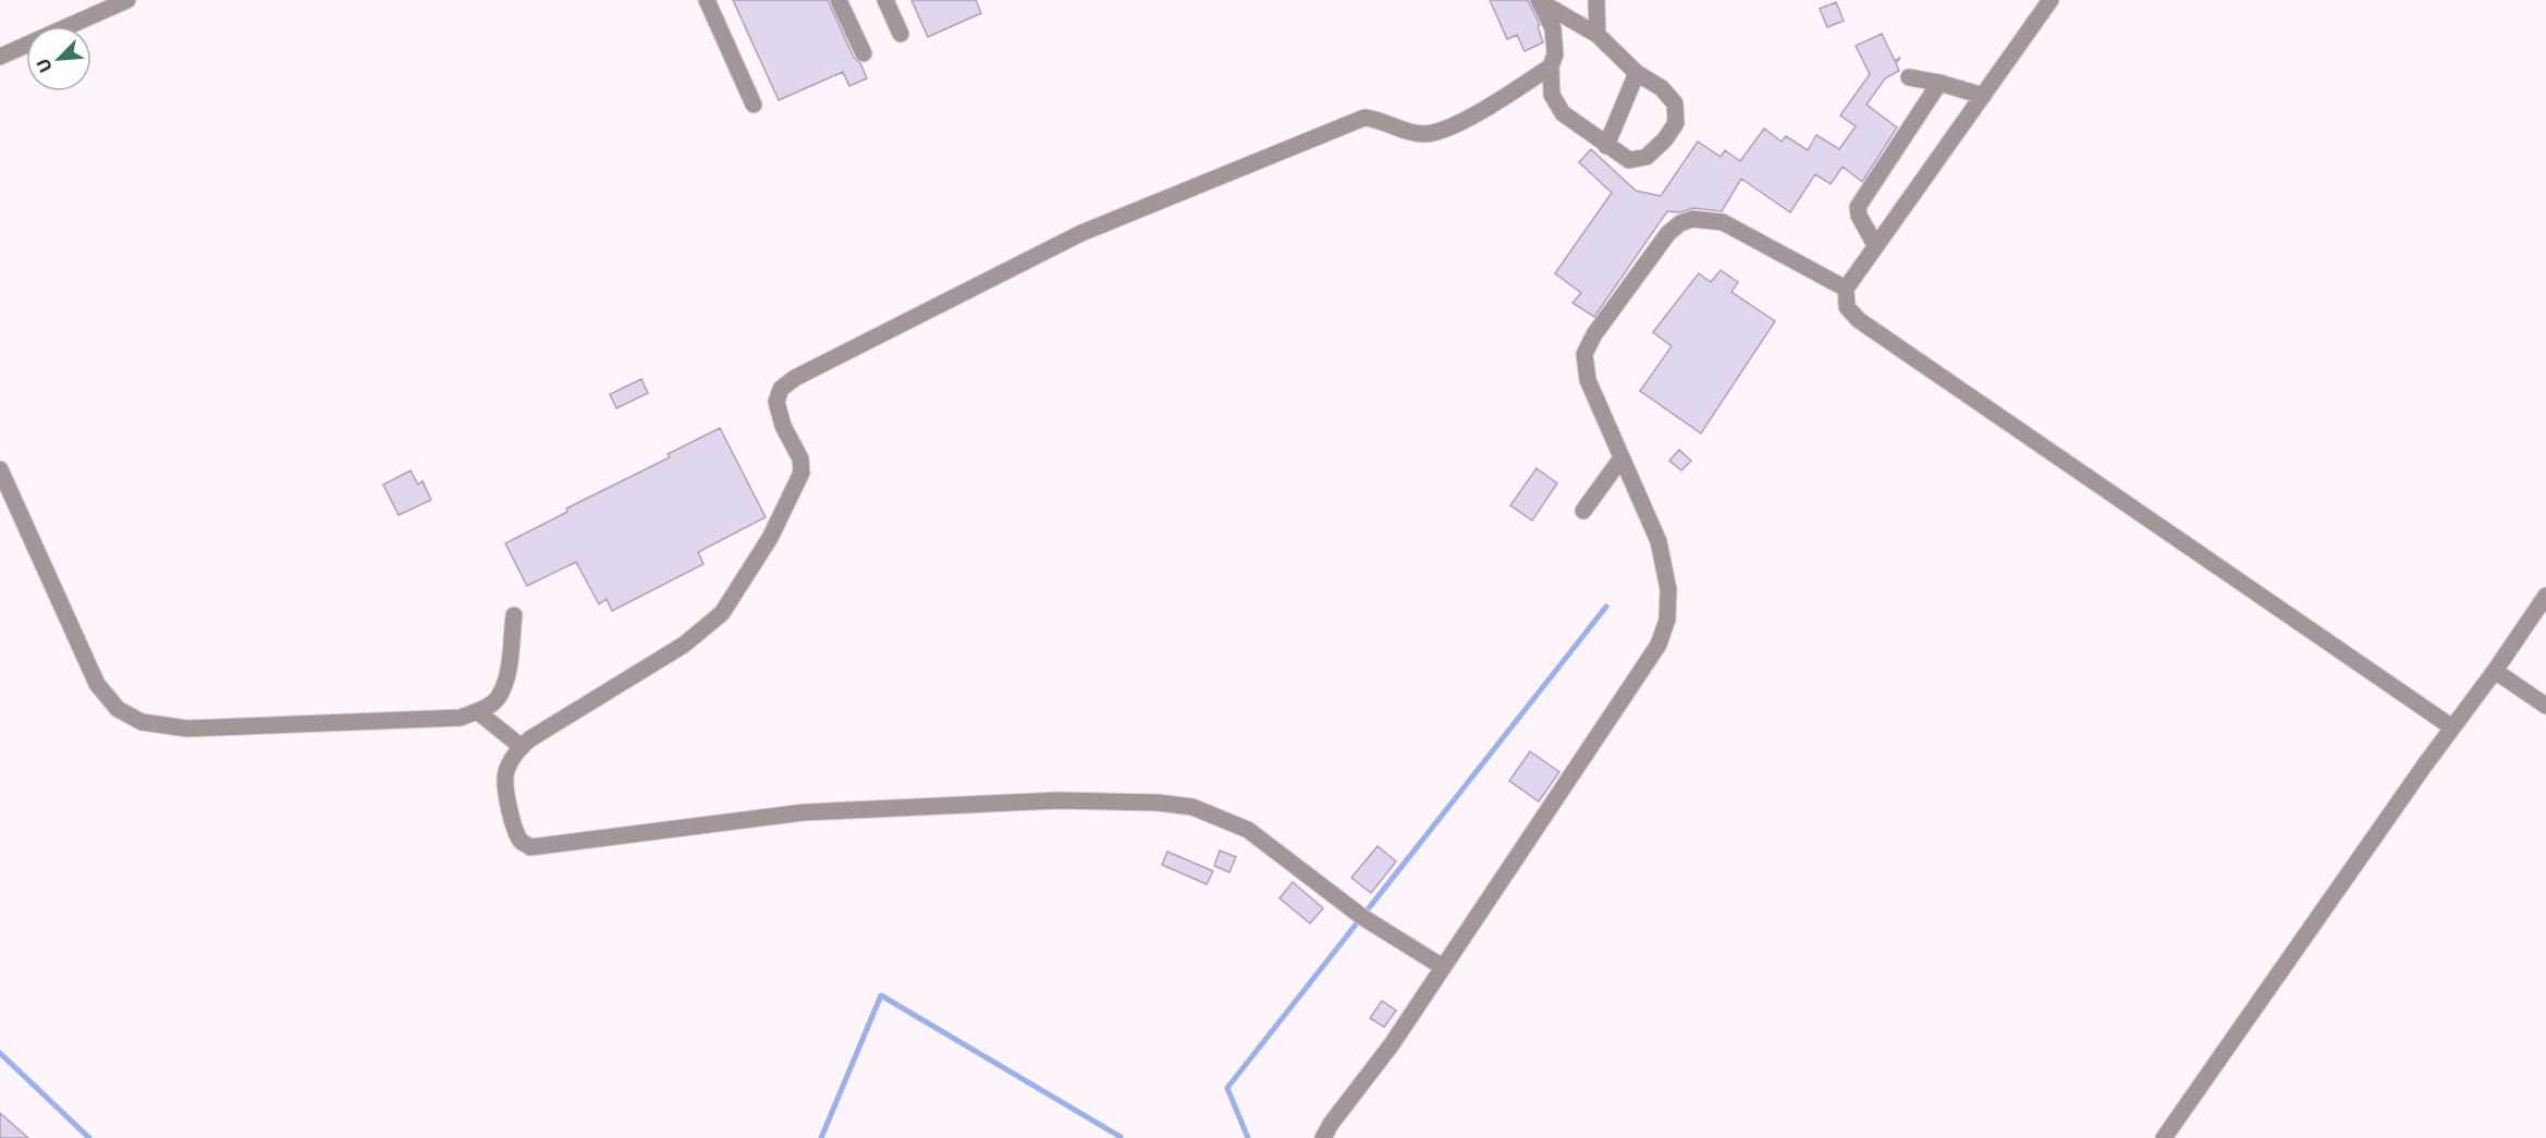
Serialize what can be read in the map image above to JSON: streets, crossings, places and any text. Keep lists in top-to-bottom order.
{
  "north": "bottom left"
}
